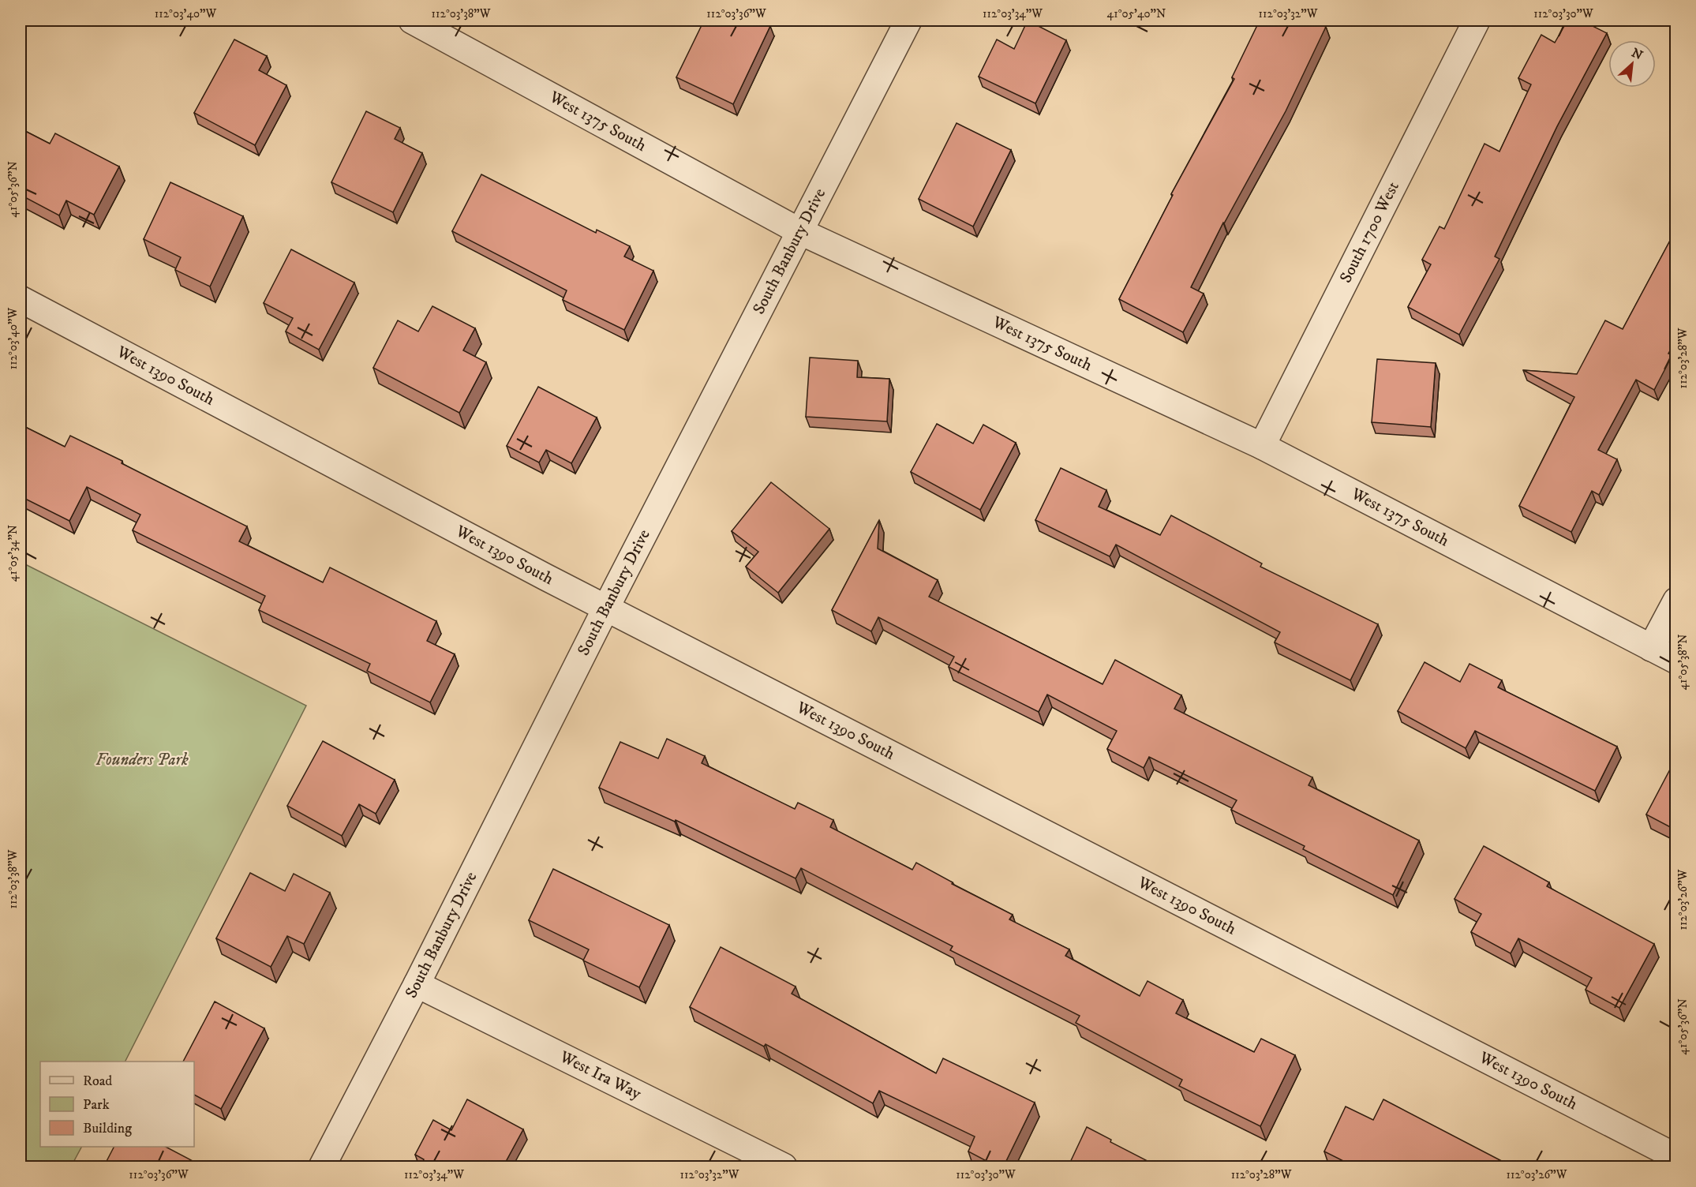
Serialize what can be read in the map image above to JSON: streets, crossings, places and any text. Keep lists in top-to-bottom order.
{
  "streets": {
    "street": [
      "West 1375 South",
      "South 1700 West",
      "South Banbury Drive",
      "West 1390 South",
      "West Ira Way"
    ]
  },
  "crossings": [
    ["West 1375 South", "South 1700 West"],
    ["West 1375 South", "South Banbury Drive"],
    ["South Banbury Drive", "West 1390 South"],
    ["South Banbury Drive", "West Ira Way"]
  ],
  "parks": ["Founders Park"],
  "legend": ["Road", "Park", "Building"],
  "north": "top right",
  "coordinates": [
    "112°03'40\"W",
    "112°03'38\"W",
    "112°03'36\"W",
    "112°03'34\"W",
    "41°05'40\"N",
    "112°03'32\"W",
    "112°03'30\"W",
    "41°05'36\"N",
    "112°03'28\"W",
    "41°05'34\"N",
    "41°05'38\"N",
    "112°03'26\"W"
  ]
}
